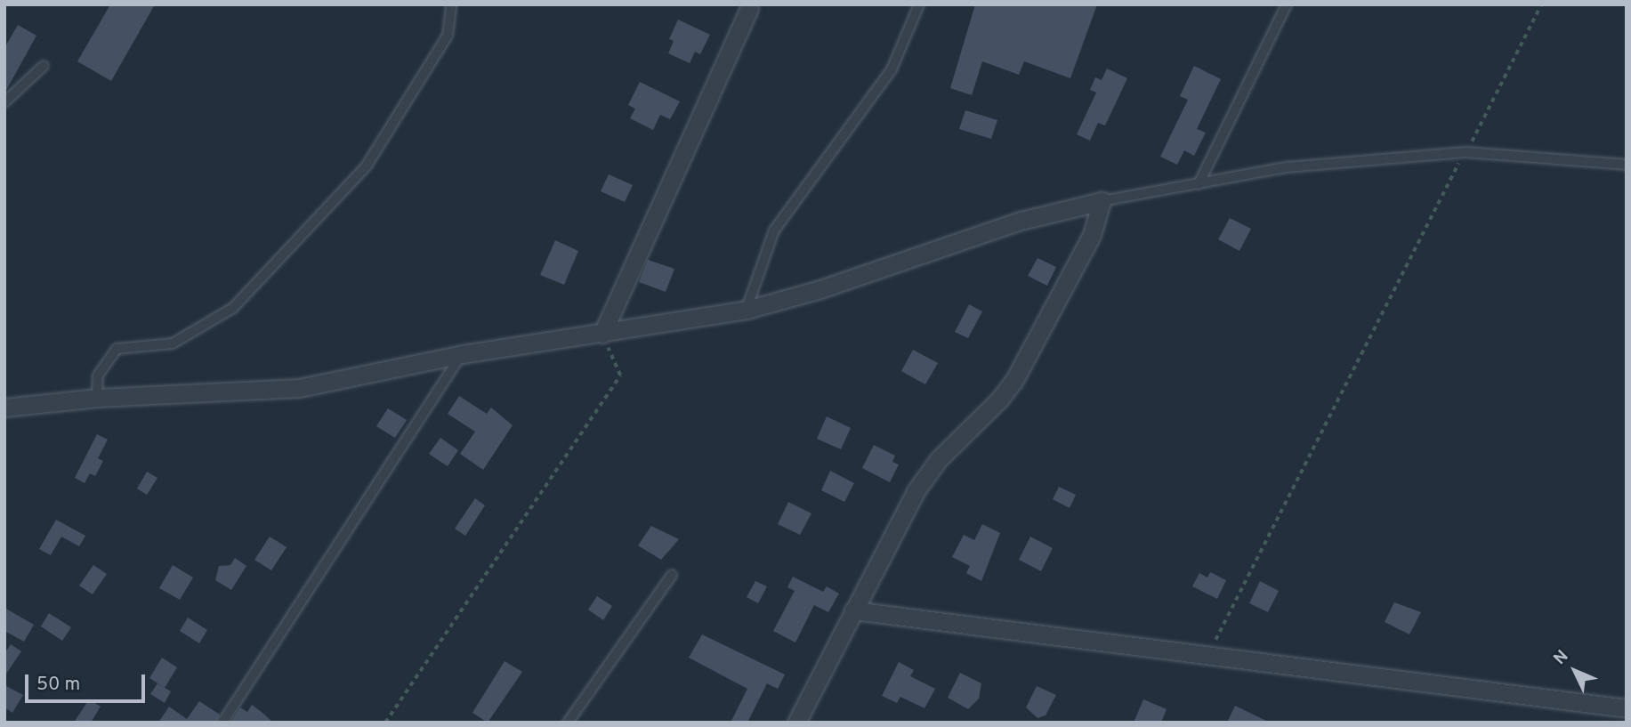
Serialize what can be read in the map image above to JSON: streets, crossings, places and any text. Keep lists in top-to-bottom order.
{
  "scale_bar": "50 m",
  "north": "top left"
}
